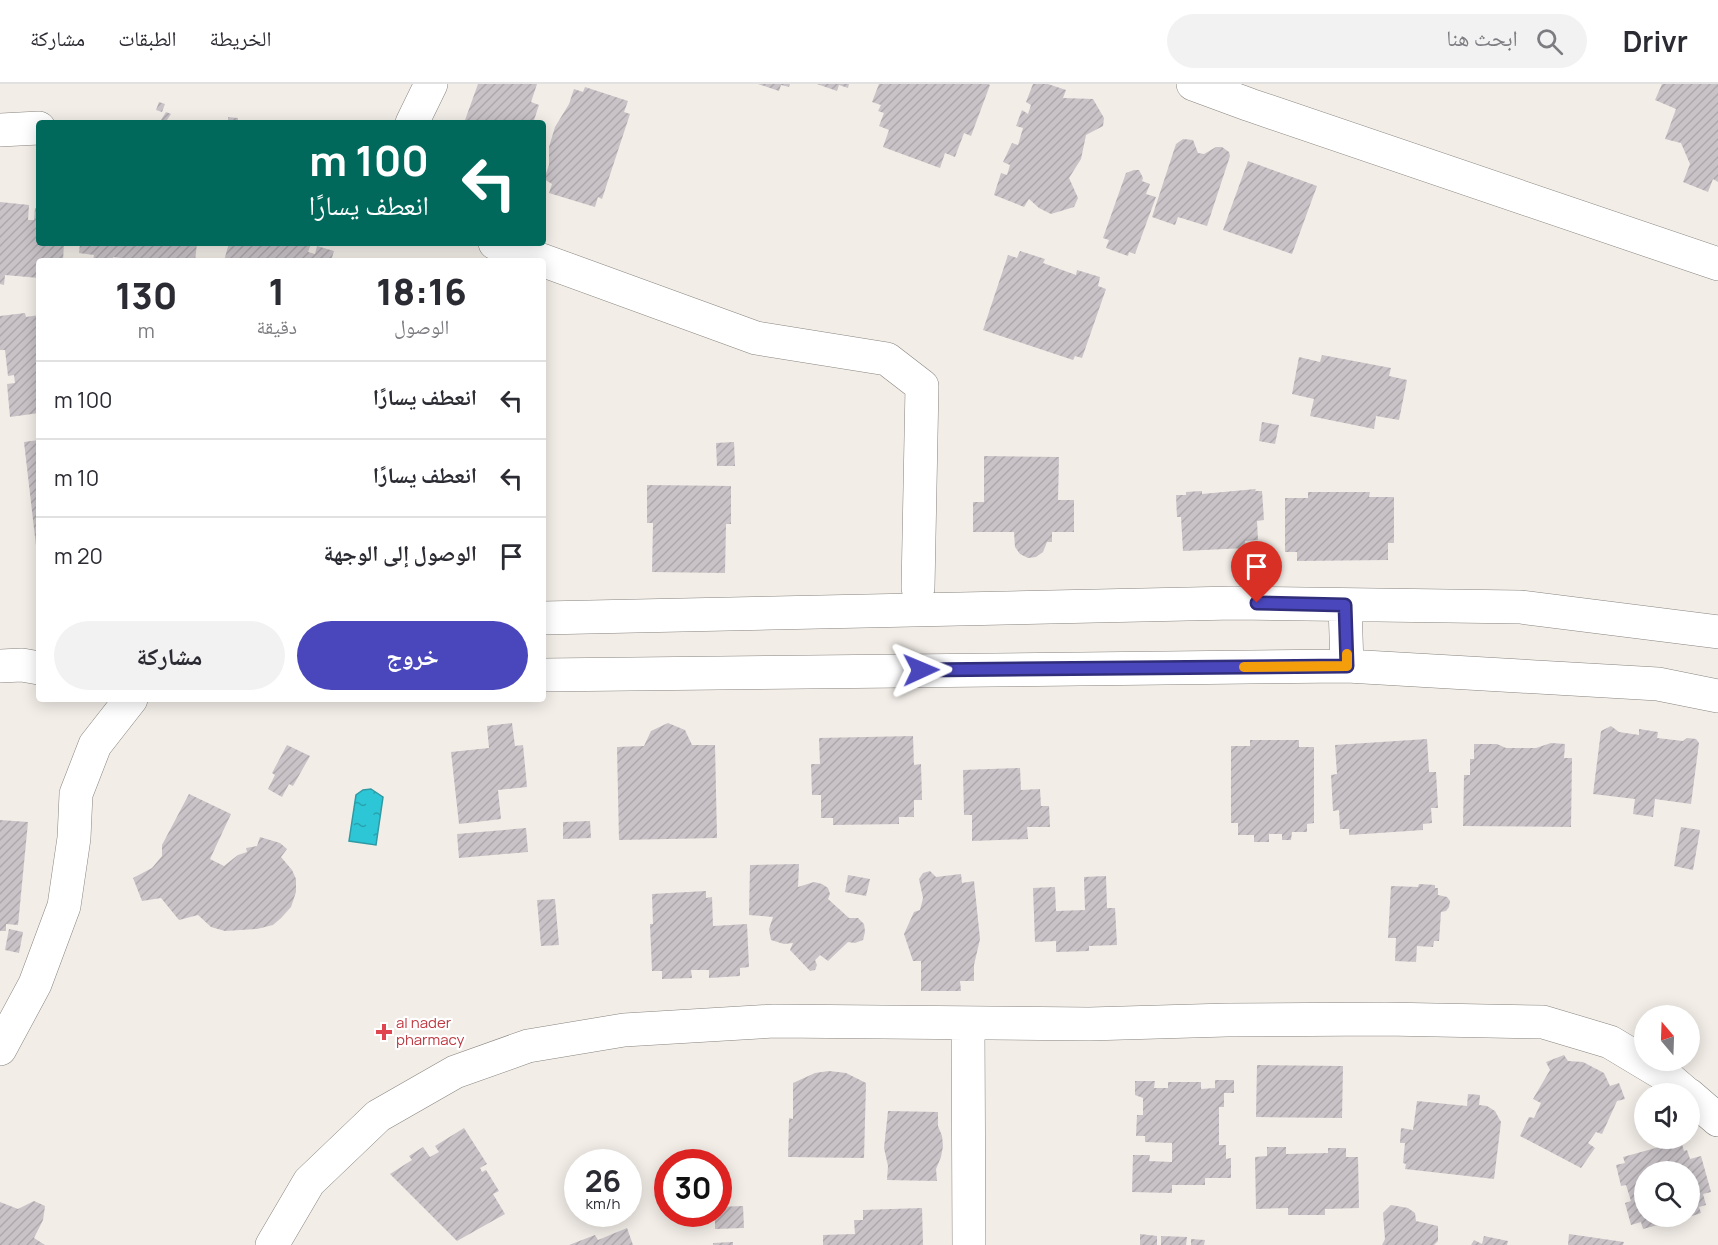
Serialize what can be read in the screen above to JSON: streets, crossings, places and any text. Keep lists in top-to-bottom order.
{
  "places": {
    "health": ["al nader pharmacy"]
  },
  "north": "top",
  "page": {
    "header": "Drivr",
    "search": "ابحث هنا",
    "nav": ["الخريطة", "الطبقات", "مشاركة"],
    "turn": ["100 m", "انعطف يسارًا"],
    "eta": [
      "18:16",
      "الوصول",
      "1",
      "دقيقة",
      "130",
      "m"
    ],
    "list": [
      {
        "name": "انعطف يسارًا",
        "value": "100 m"
      },
      {
        "name": "انعطف يسارًا",
        "value": "10 m"
      },
      {
        "name": "الوصول إلى الوجهة",
        "value": "20 m"
      }
    ],
    "buttons": ["خروج", "مشاركة"],
    "speed": "26 km/h",
    "limit": "30"
  }
}
